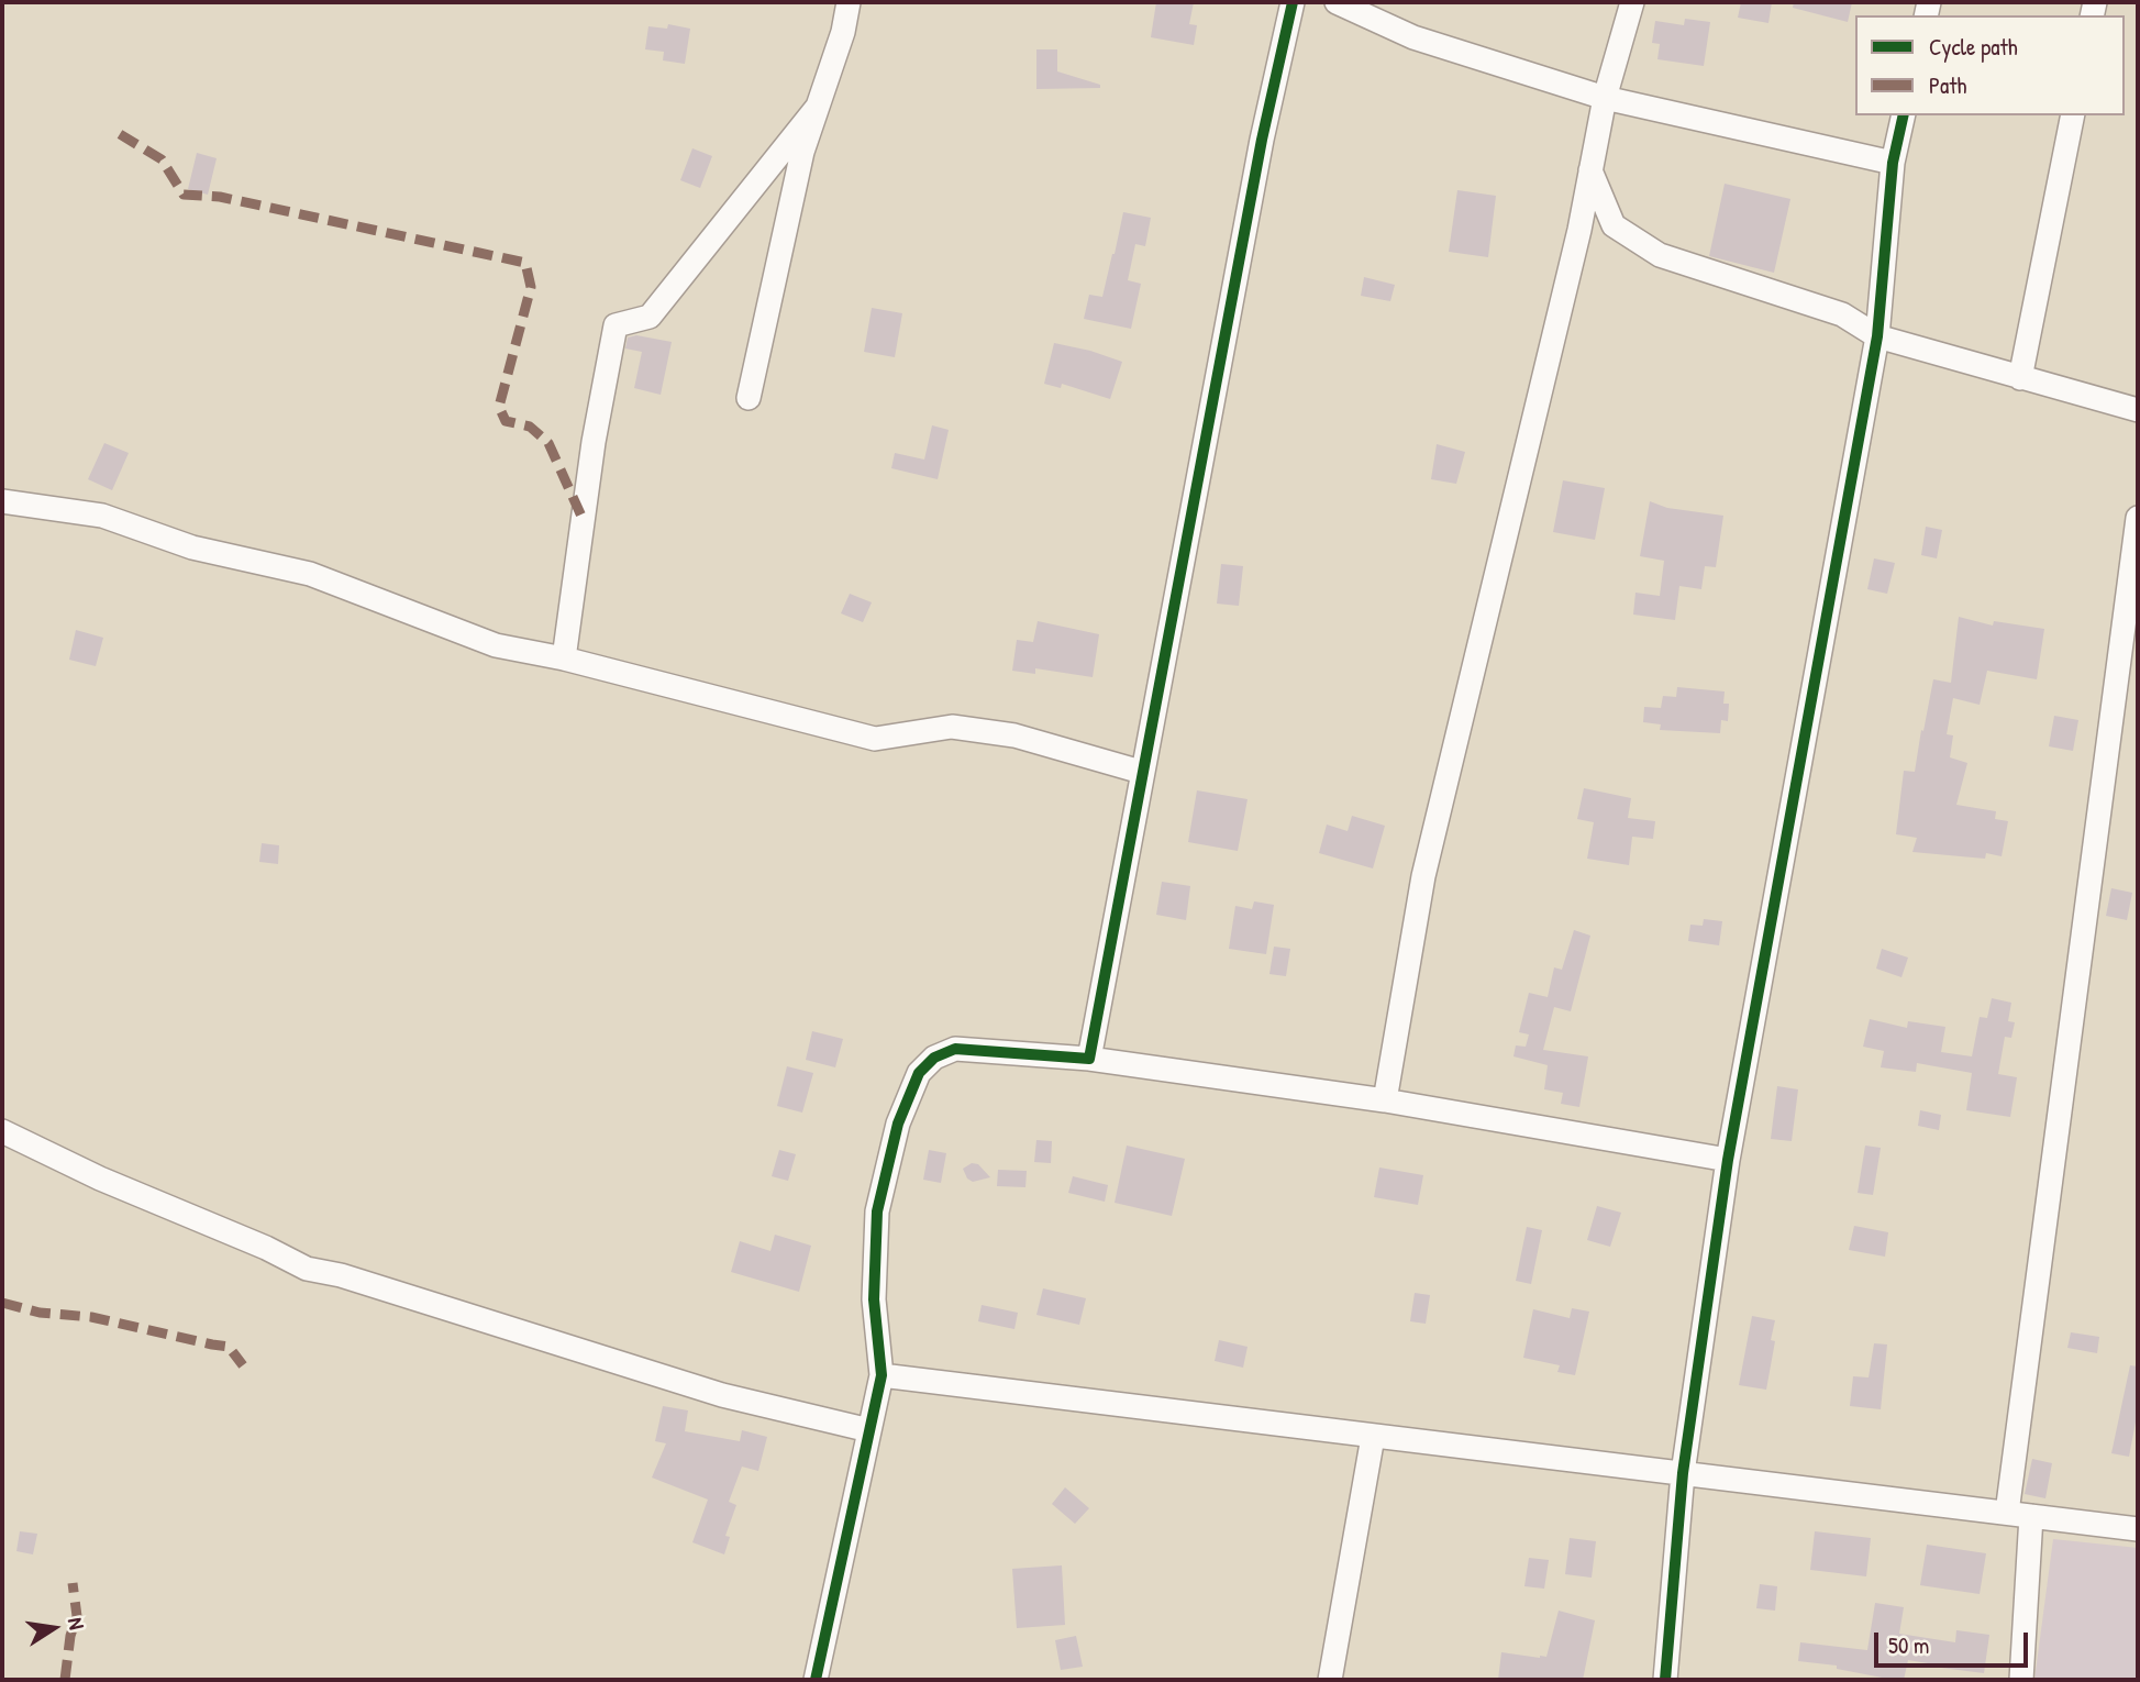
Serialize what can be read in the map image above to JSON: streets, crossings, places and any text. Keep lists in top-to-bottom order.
{
  "legend": ["Cycle path", "Path"],
  "scale_bar": "50 m",
  "north": "right"
}
